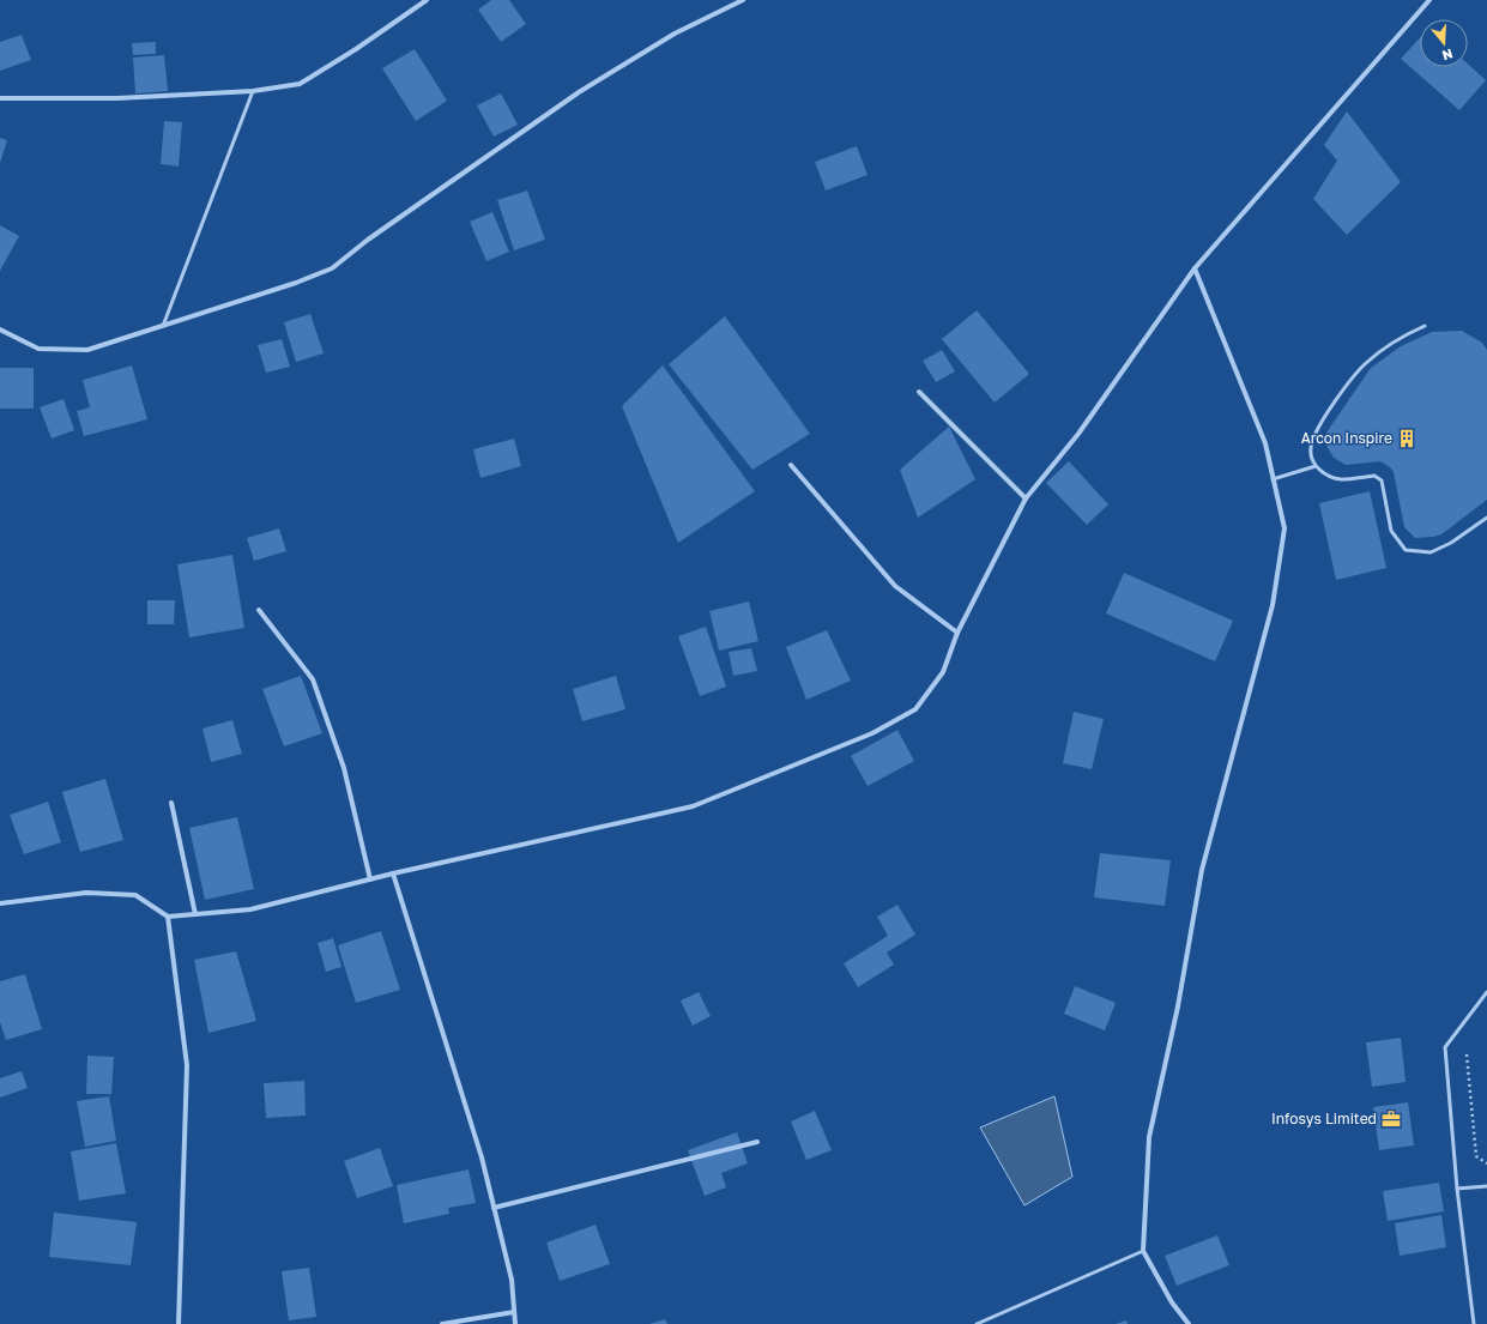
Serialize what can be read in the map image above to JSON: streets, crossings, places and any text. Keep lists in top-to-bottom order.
{
  "places": {
    "building": ["Arcon Inspire"],
    "office": ["Infosys Limited"]
  },
  "north": "bottom"
}
